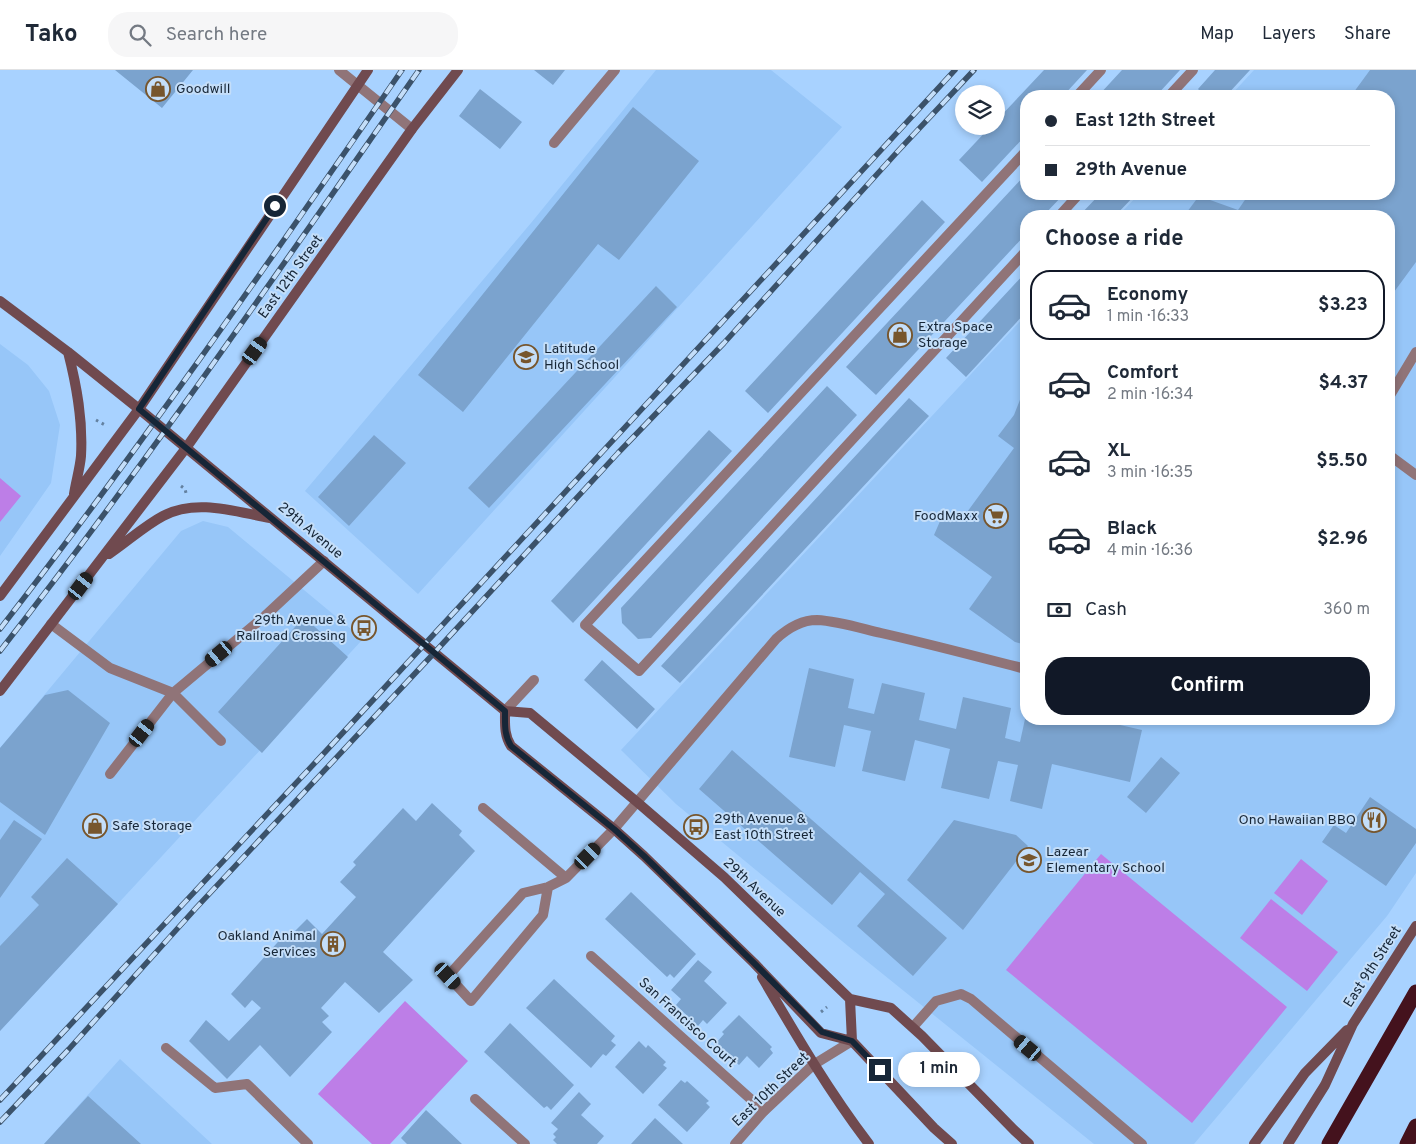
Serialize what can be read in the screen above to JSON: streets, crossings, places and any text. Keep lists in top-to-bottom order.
{
  "streets": {
    "main road": ["East 12th Street", "29th Avenue", "East 9th Street"],
    "street": ["San Francisco Court", "East 10th Street"]
  },
  "crossings": [
    ["East 12th Street", "29th Avenue"],
    ["San Francisco Court", "East 10th Street"]
  ],
  "places": {
    "shop": ["Goodwill", "Extra Space Storage", "Safe Storage"],
    "school or university": ["Latitude High School", "Lazear Elementary School"],
    "supermarket": ["FoodMaxx"],
    "bus stop": ["29th Avenue & Railroad Crossing", "29th Avenue & East 10th Street"],
    "restaurant": ["Ono Hawaiian BBQ"],
    "building": ["Oakland Animal Services"]
  },
  "page": {
    "header": "Tako",
    "search": "Search here",
    "nav": ["Map", "Layers", "Share"],
    "banner": ["East 12th Street", "29th Avenue"],
    "heading": "Choose a ride",
    "list": [
      {
        "name": "Economy",
        "note": "1 min · 16:33",
        "value": "$3.23"
      },
      {
        "name": "Comfort",
        "note": "2 min · 16:34",
        "value": "$4.37"
      },
      {
        "name": "XL",
        "note": "3 min · 16:35",
        "value": "$5.50"
      },
      {
        "name": "Black",
        "note": "4 min · 16:36",
        "value": "$2.96"
      }
    ],
    "pay": ["Cash", "360 m"],
    "buttons": "Confirm",
    "bubble": "1 min"
  }
}
